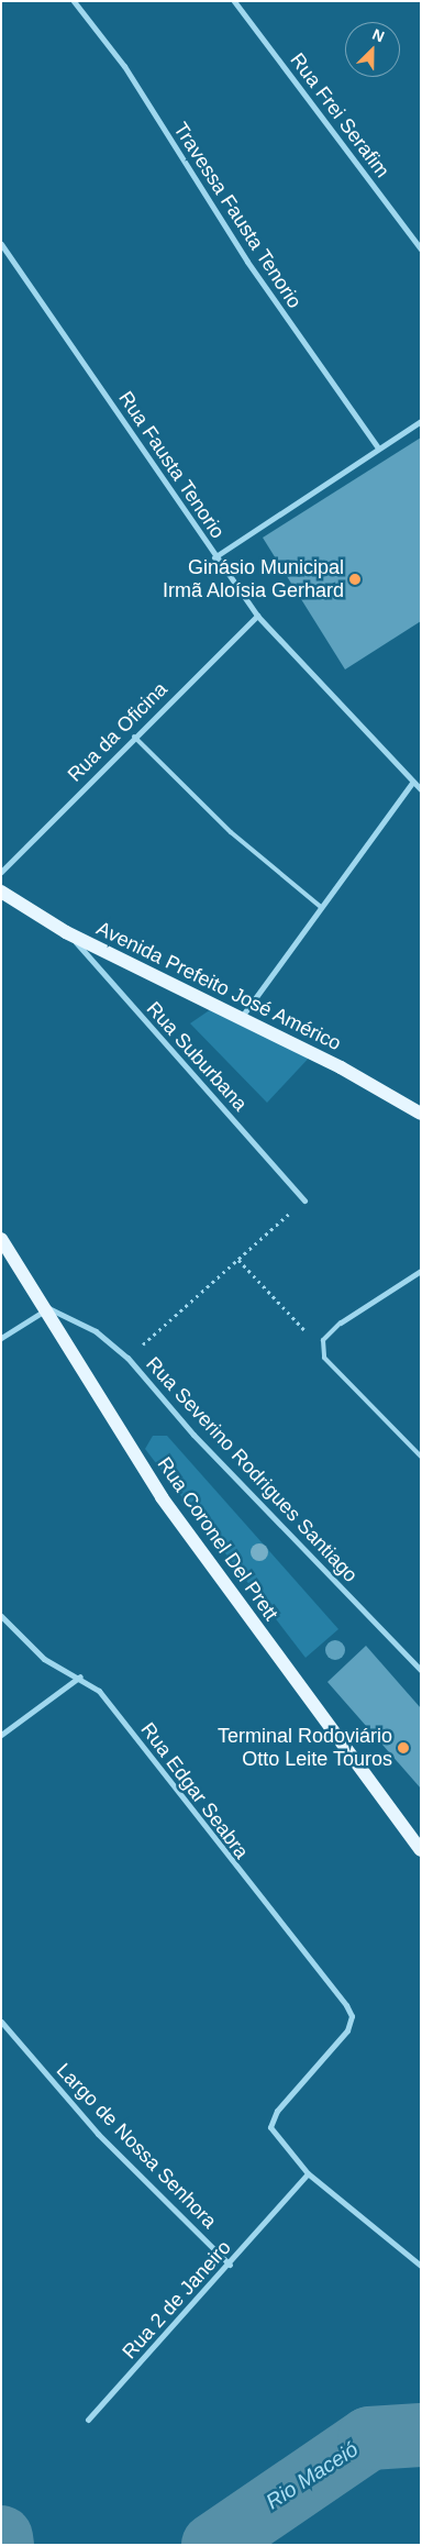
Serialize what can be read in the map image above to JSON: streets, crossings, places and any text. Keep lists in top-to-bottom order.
{
  "streets": {
    "main road": ["Avenida Prefeito José Américo", "Rua Coronel Del Prett"],
    "street": [
      "Rua Frei Serafim",
      "Travessa Fausta Tenorio",
      "Rua Fausta Tenorio",
      "Rua da Oficina",
      "Rua Suburbana",
      "Rua Severino Rodrigues Santiago",
      "Rua Edgar Seabra",
      "Largo de Nossa Senhora",
      "Rua 2 de Janeiro"
    ]
  },
  "crossings": [
    ["Rua Fausta Tenorio", "Rua da Oficina"],
    ["Avenida Prefeito José Américo", "Rua Suburbana"],
    ["Rua Severino Rodrigues Santiago", "Rua Coronel Del Prett"],
    ["Rua Edgar Seabra", "Rua 2 de Janeiro"],
    ["Largo de Nossa Senhora", "Rua 2 de Janeiro"]
  ],
  "water": ["Rio Maceió"],
  "places": ["Ginásio Municipal Irmã Aloísia Gerhard", "Terminal Rodoviário Otto Leite Touros"],
  "north": "top right"
}
